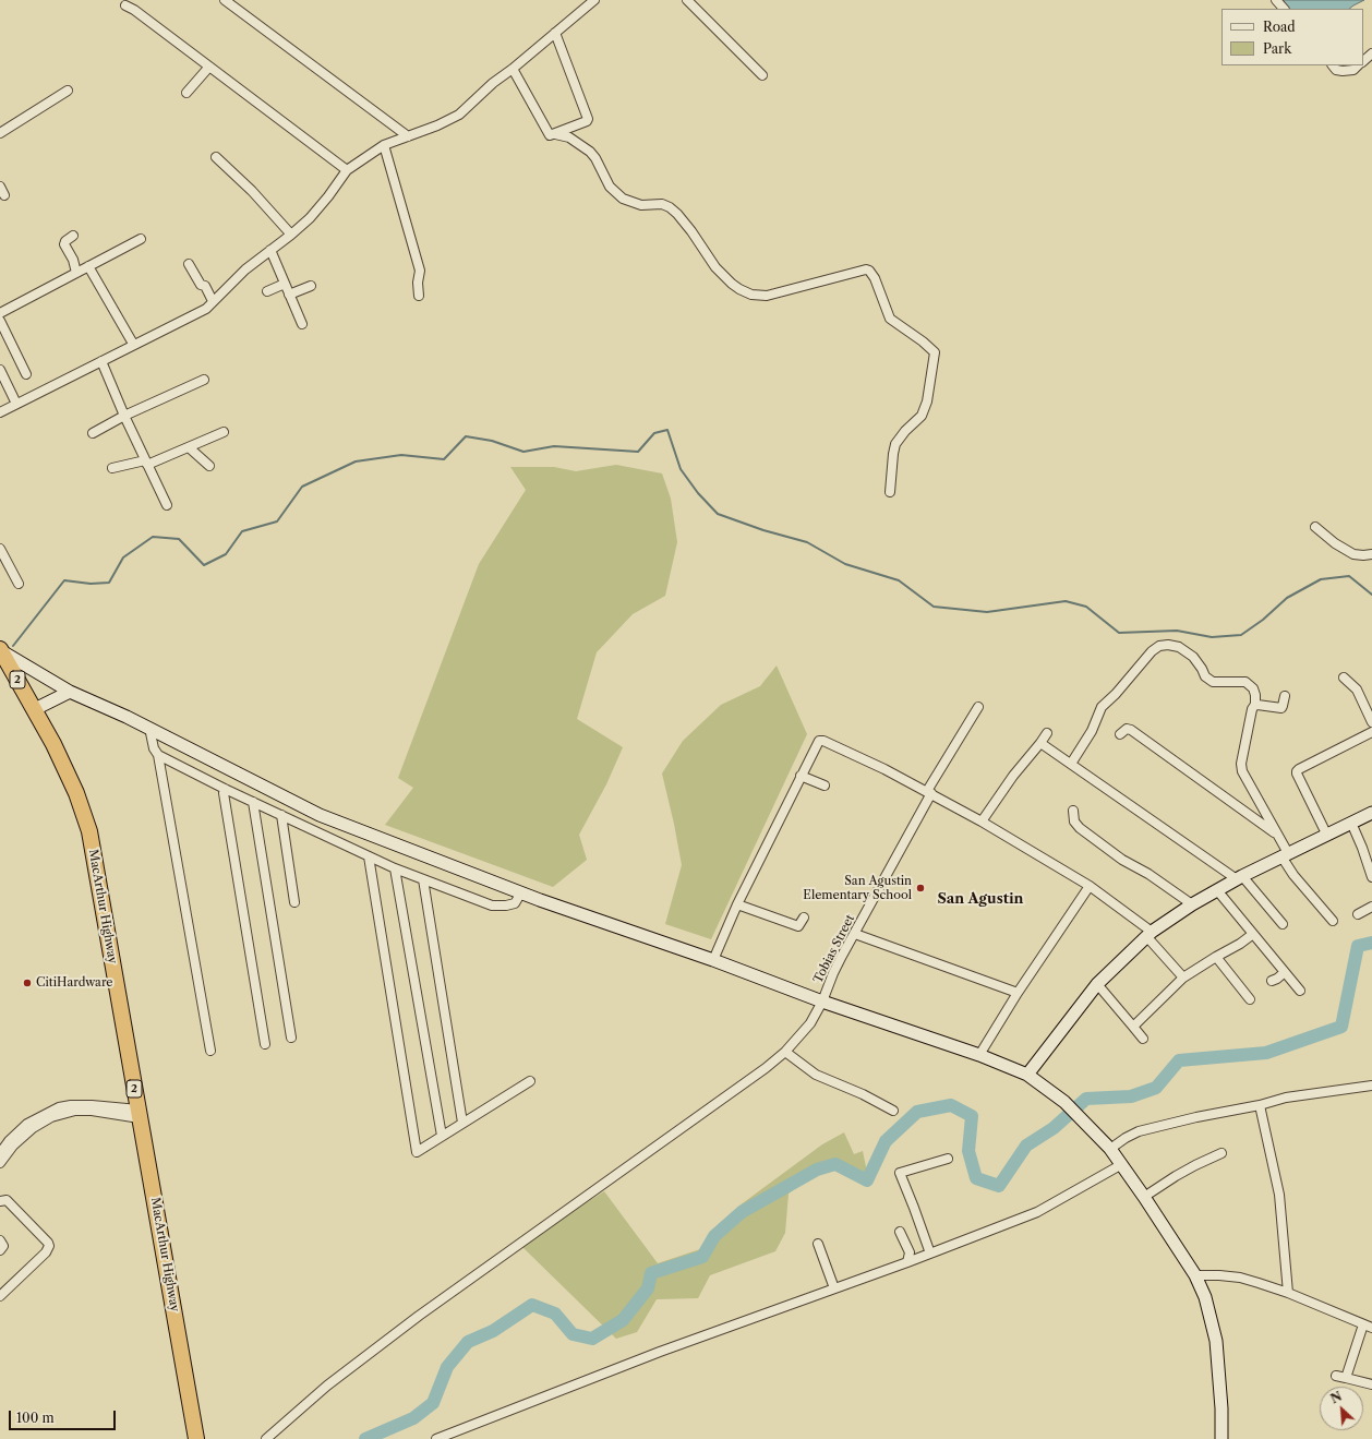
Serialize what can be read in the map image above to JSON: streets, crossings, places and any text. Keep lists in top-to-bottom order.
{
  "streets": {
    "highway": ["2", "MacArthur Highway"],
    "street": ["Tobias Street"]
  },
  "districts": ["San Agustin"],
  "places": ["San Agustin Elementary School", "CitiHardware"],
  "legend": ["Road", "Park"],
  "scale_bar": "100 m",
  "north": "top left"
}
